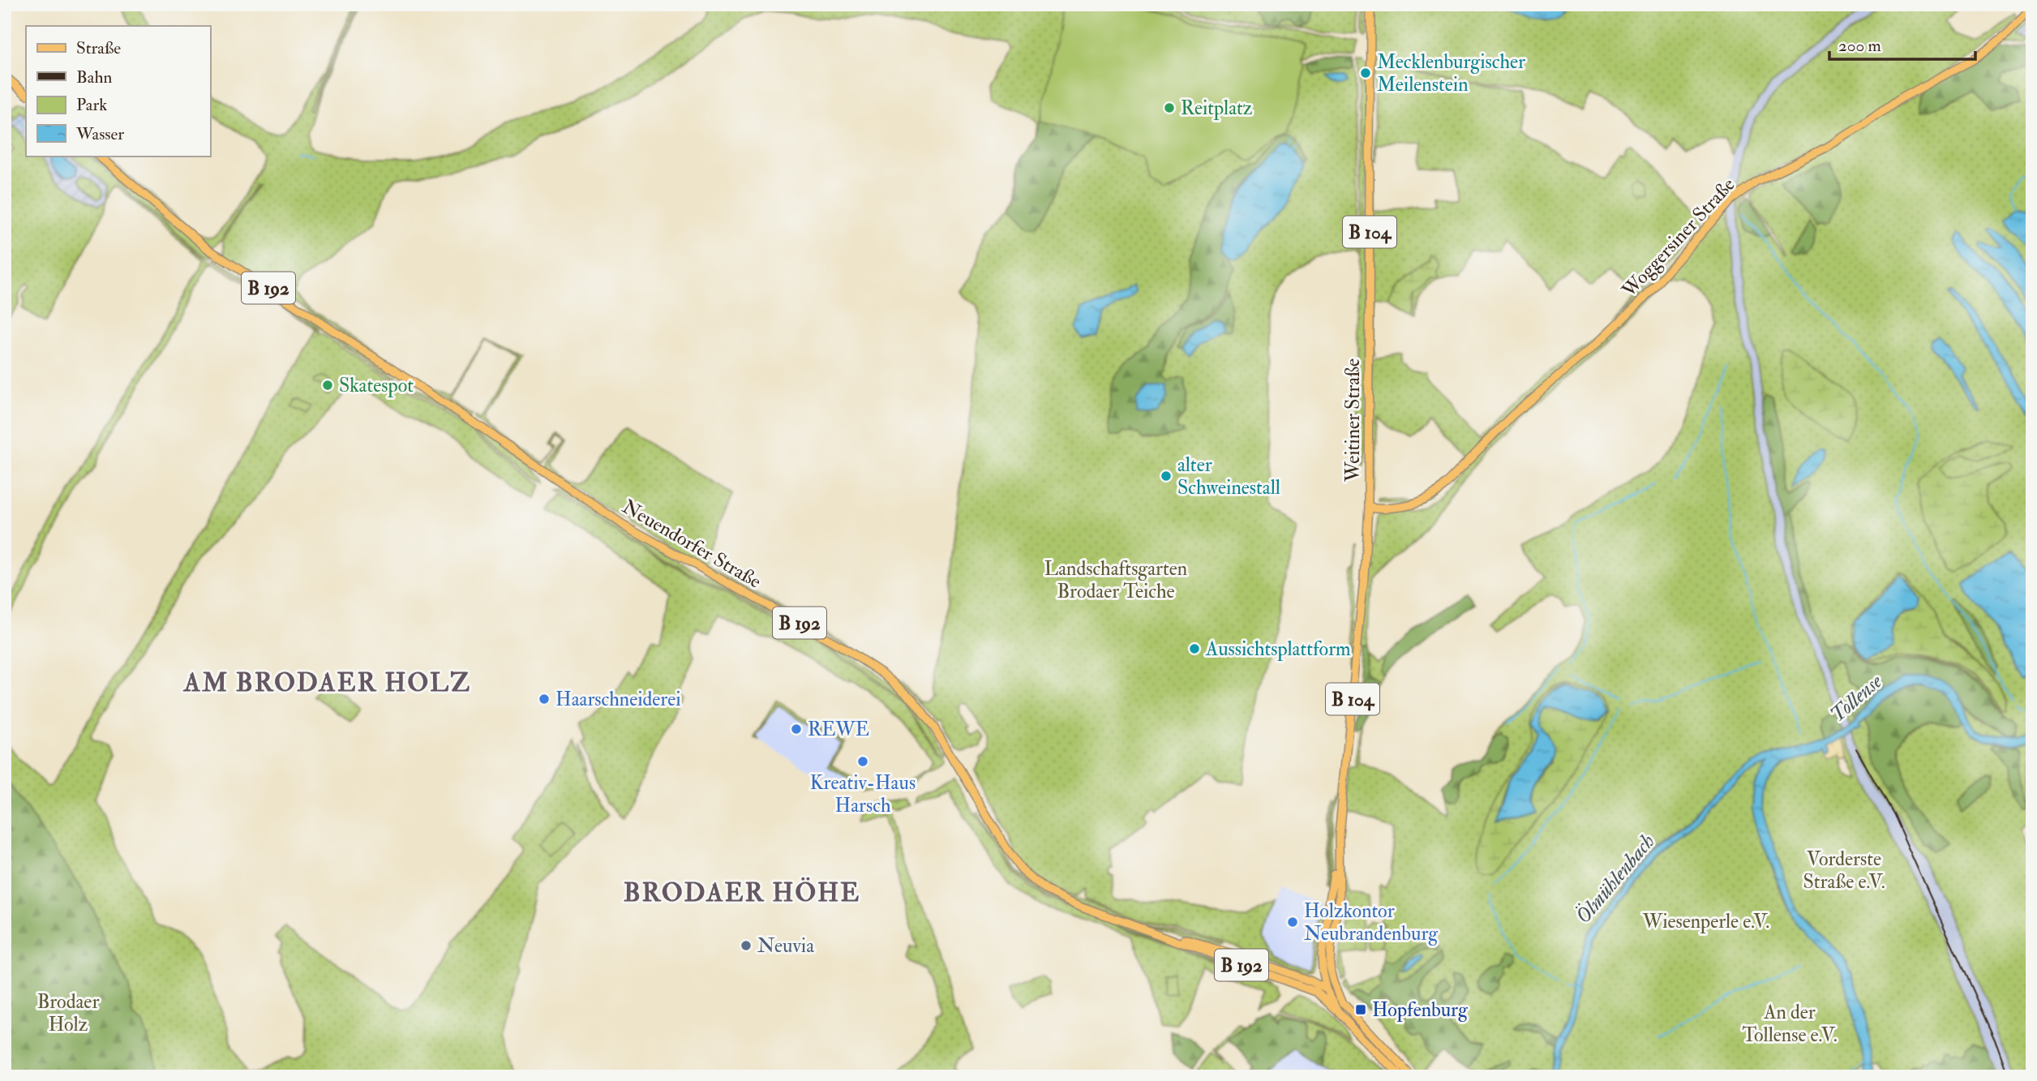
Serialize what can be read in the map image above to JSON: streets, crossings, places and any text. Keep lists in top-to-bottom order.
{
  "streets": {
    "main road": [
      "B 104",
      "Woggersiner Straße",
      "B 192",
      "Weitiner Straße",
      "Neuendorfer Straße"
    ]
  },
  "crossings": [
    ["Woggersiner Straße", "Weitiner Straße"],
    ["Weitiner Straße", "Neuendorfer Straße"]
  ],
  "districts": ["AM BRODAER HOLZ", "BRODAER HÖHE"],
  "water": ["Tollense", "Ölmühlenbach"],
  "parks": [
    "Landschaftsgarten Brodaer Teiche",
    "Vorderste Straße e.V.",
    "Wiesenperle e.V.",
    "Brodaer Holz",
    "An der Tollense e.V."
  ],
  "places": {
    "other": [
      "Mecklenburgischer Meilenstein",
      "Reitplatz",
      "Skatespot",
      "alter Schweinestall",
      "Aussichtsplattform",
      "Haarschneiderei",
      "REWE",
      "Kreativ-Haus Harsch",
      "Holzkontor Neubrandenburg",
      "Neuvia"
    ],
    "transit": ["Hopfenburg"]
  },
  "legend": [
    "Straße",
    "Bahn",
    "Park",
    "Wasser"
  ],
  "scale_bar": "200 m"
}
